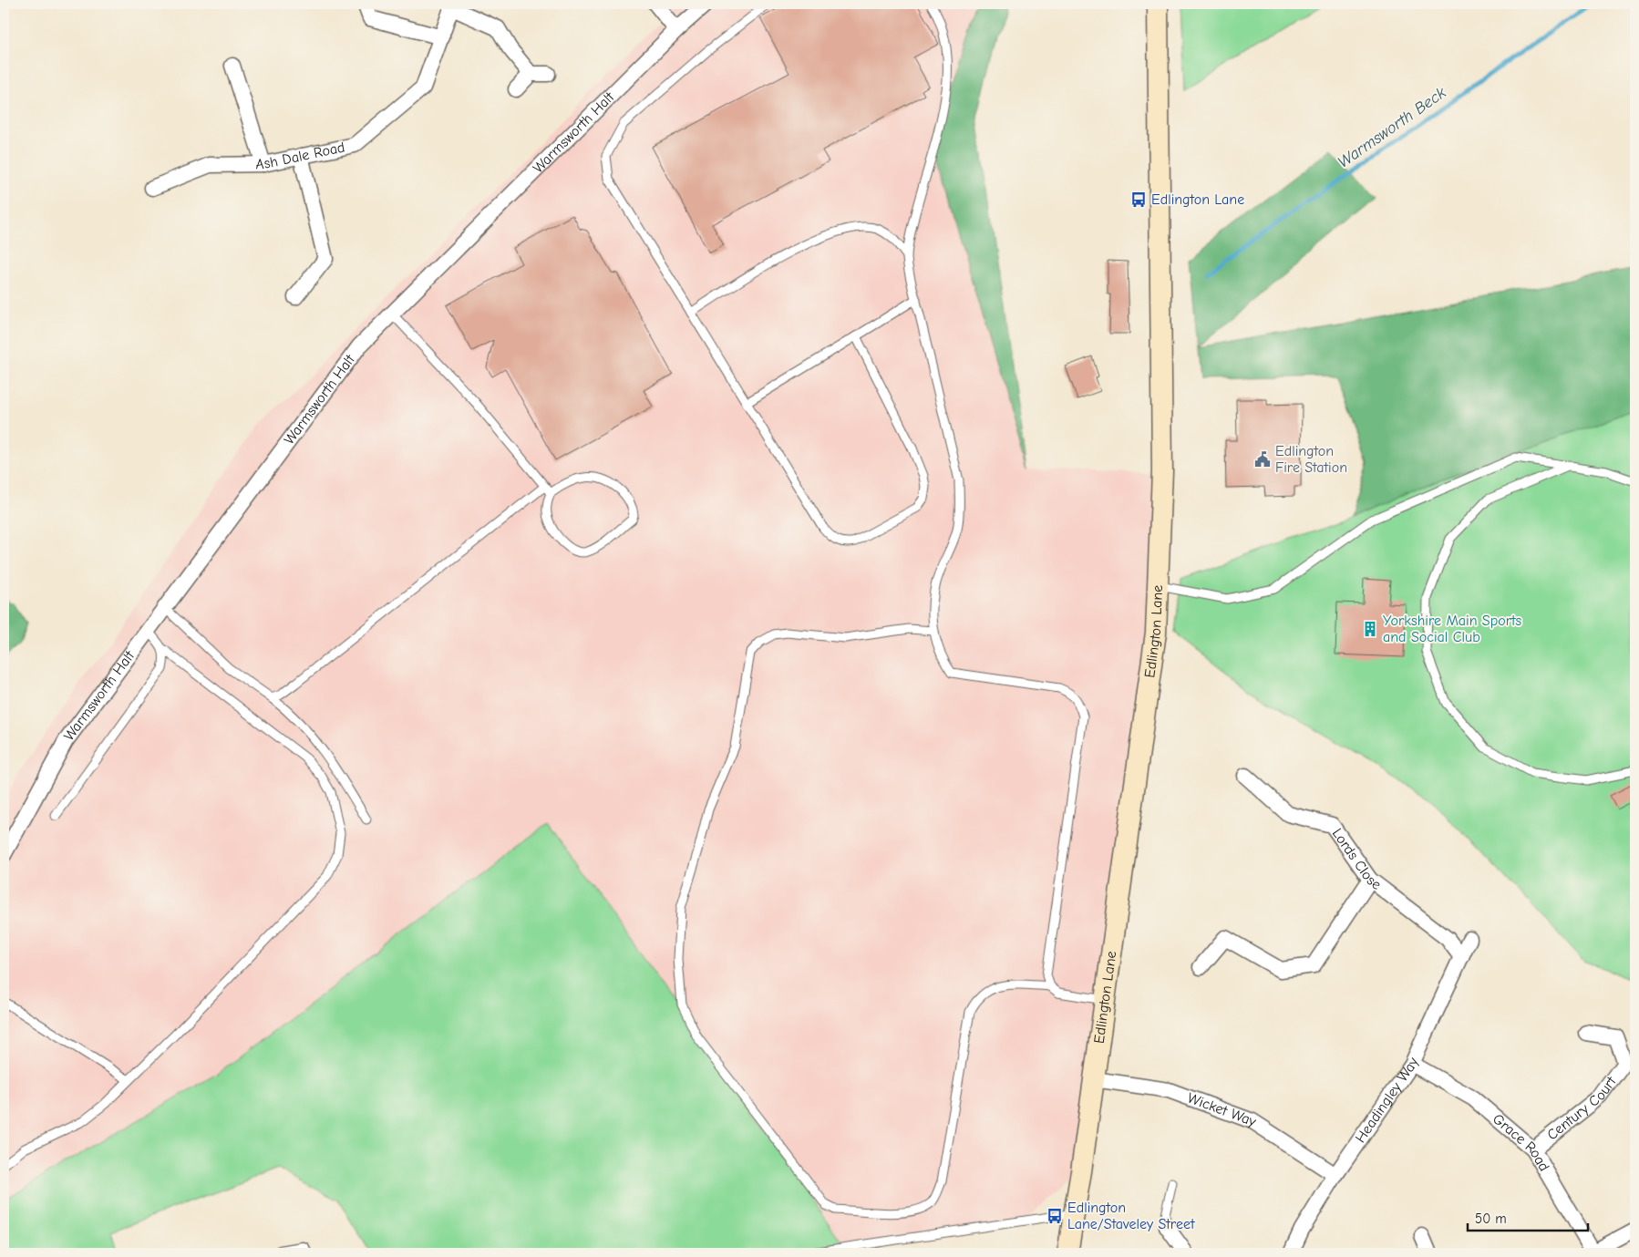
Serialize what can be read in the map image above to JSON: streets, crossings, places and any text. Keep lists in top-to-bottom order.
{
  "streets": {
    "main road": ["Edlington Lane"],
    "street": [
      "Warmsworth Halt",
      "Ash Dale Road",
      "Lords Close",
      "Headingley Way",
      "Century Court",
      "Wicket Way",
      "Grace Road"
    ]
  },
  "crossings": [
    ["Edlington Lane", "Wicket Way"],
    ["Lords Close", "Headingley Way"],
    ["Headingley Way", "Wicket Way"],
    ["Headingley Way", "Grace Road"],
    ["Century Court", "Grace Road"]
  ],
  "water": ["Warmsworth Beck"],
  "places": {
    "bus stop": ["Edlington Lane", "Edlington Lane/Staveley Street"],
    "public building": ["Edlington Fire Station"],
    "building": ["Yorkshire Main Sports and Social Club"]
  },
  "scale_bar": "50 m"
}
